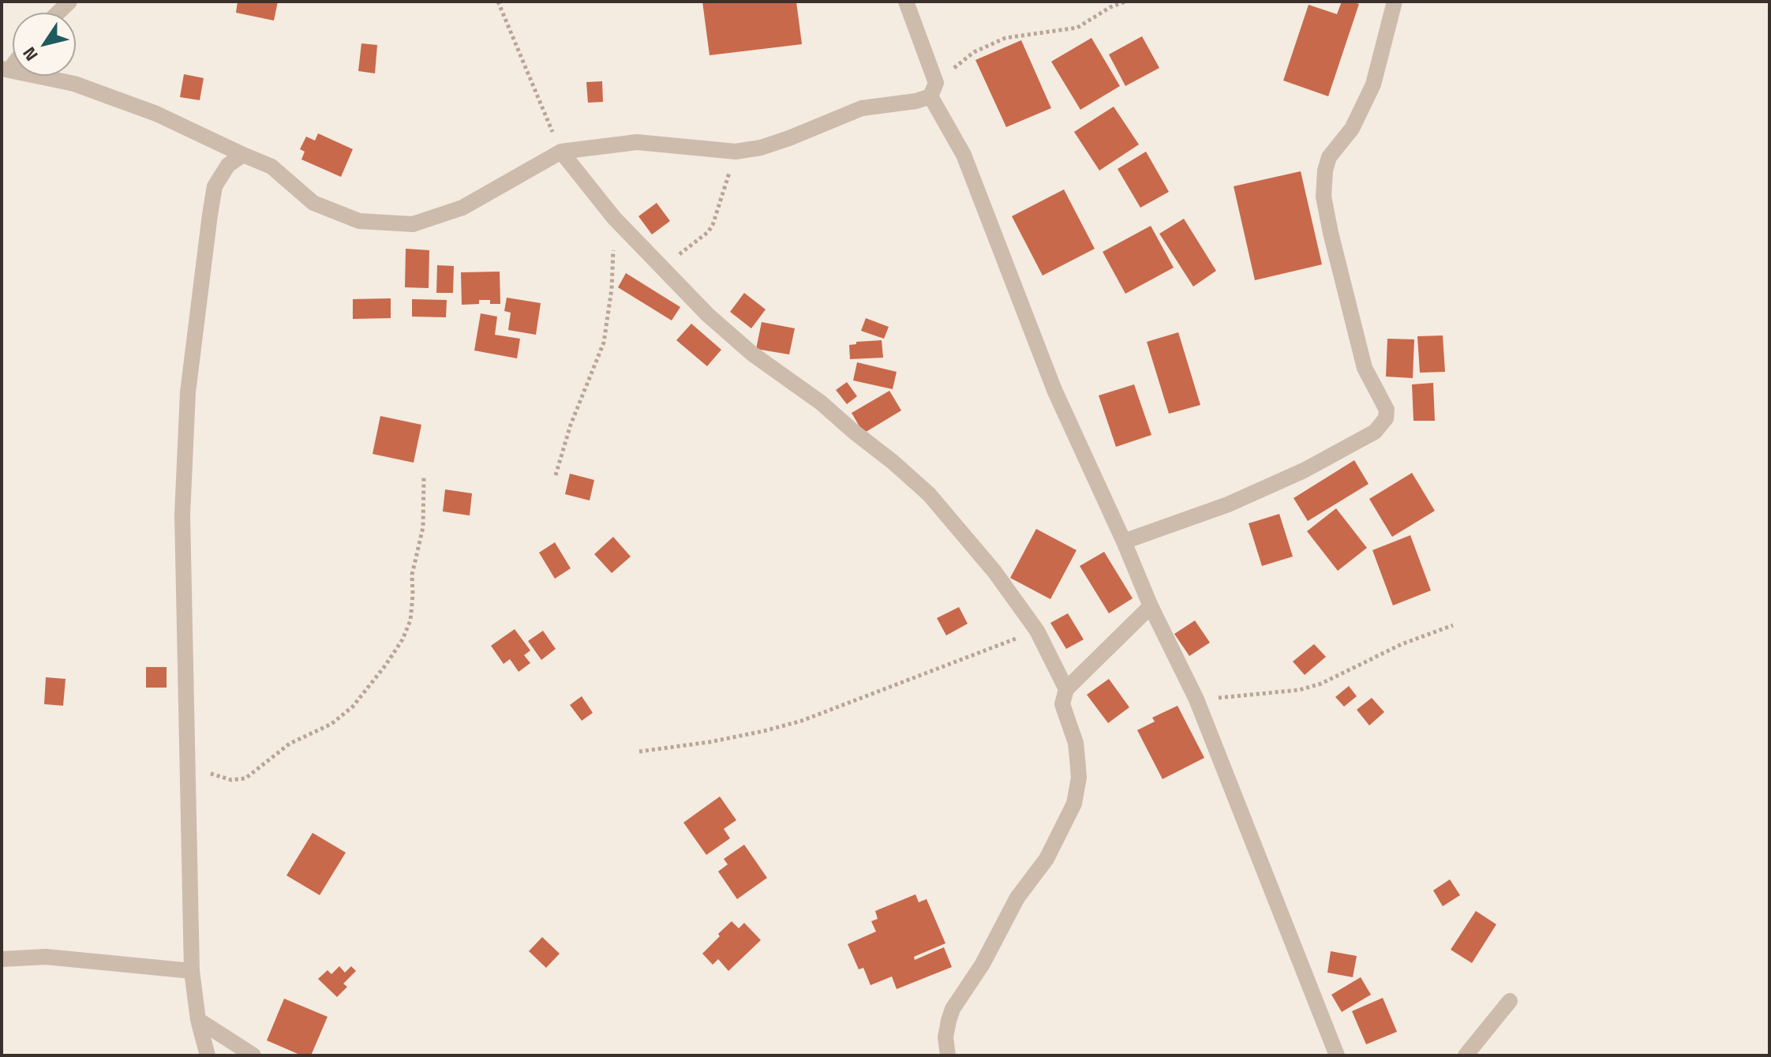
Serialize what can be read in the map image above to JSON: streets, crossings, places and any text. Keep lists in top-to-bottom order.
{
  "north": "bottom left"
}
